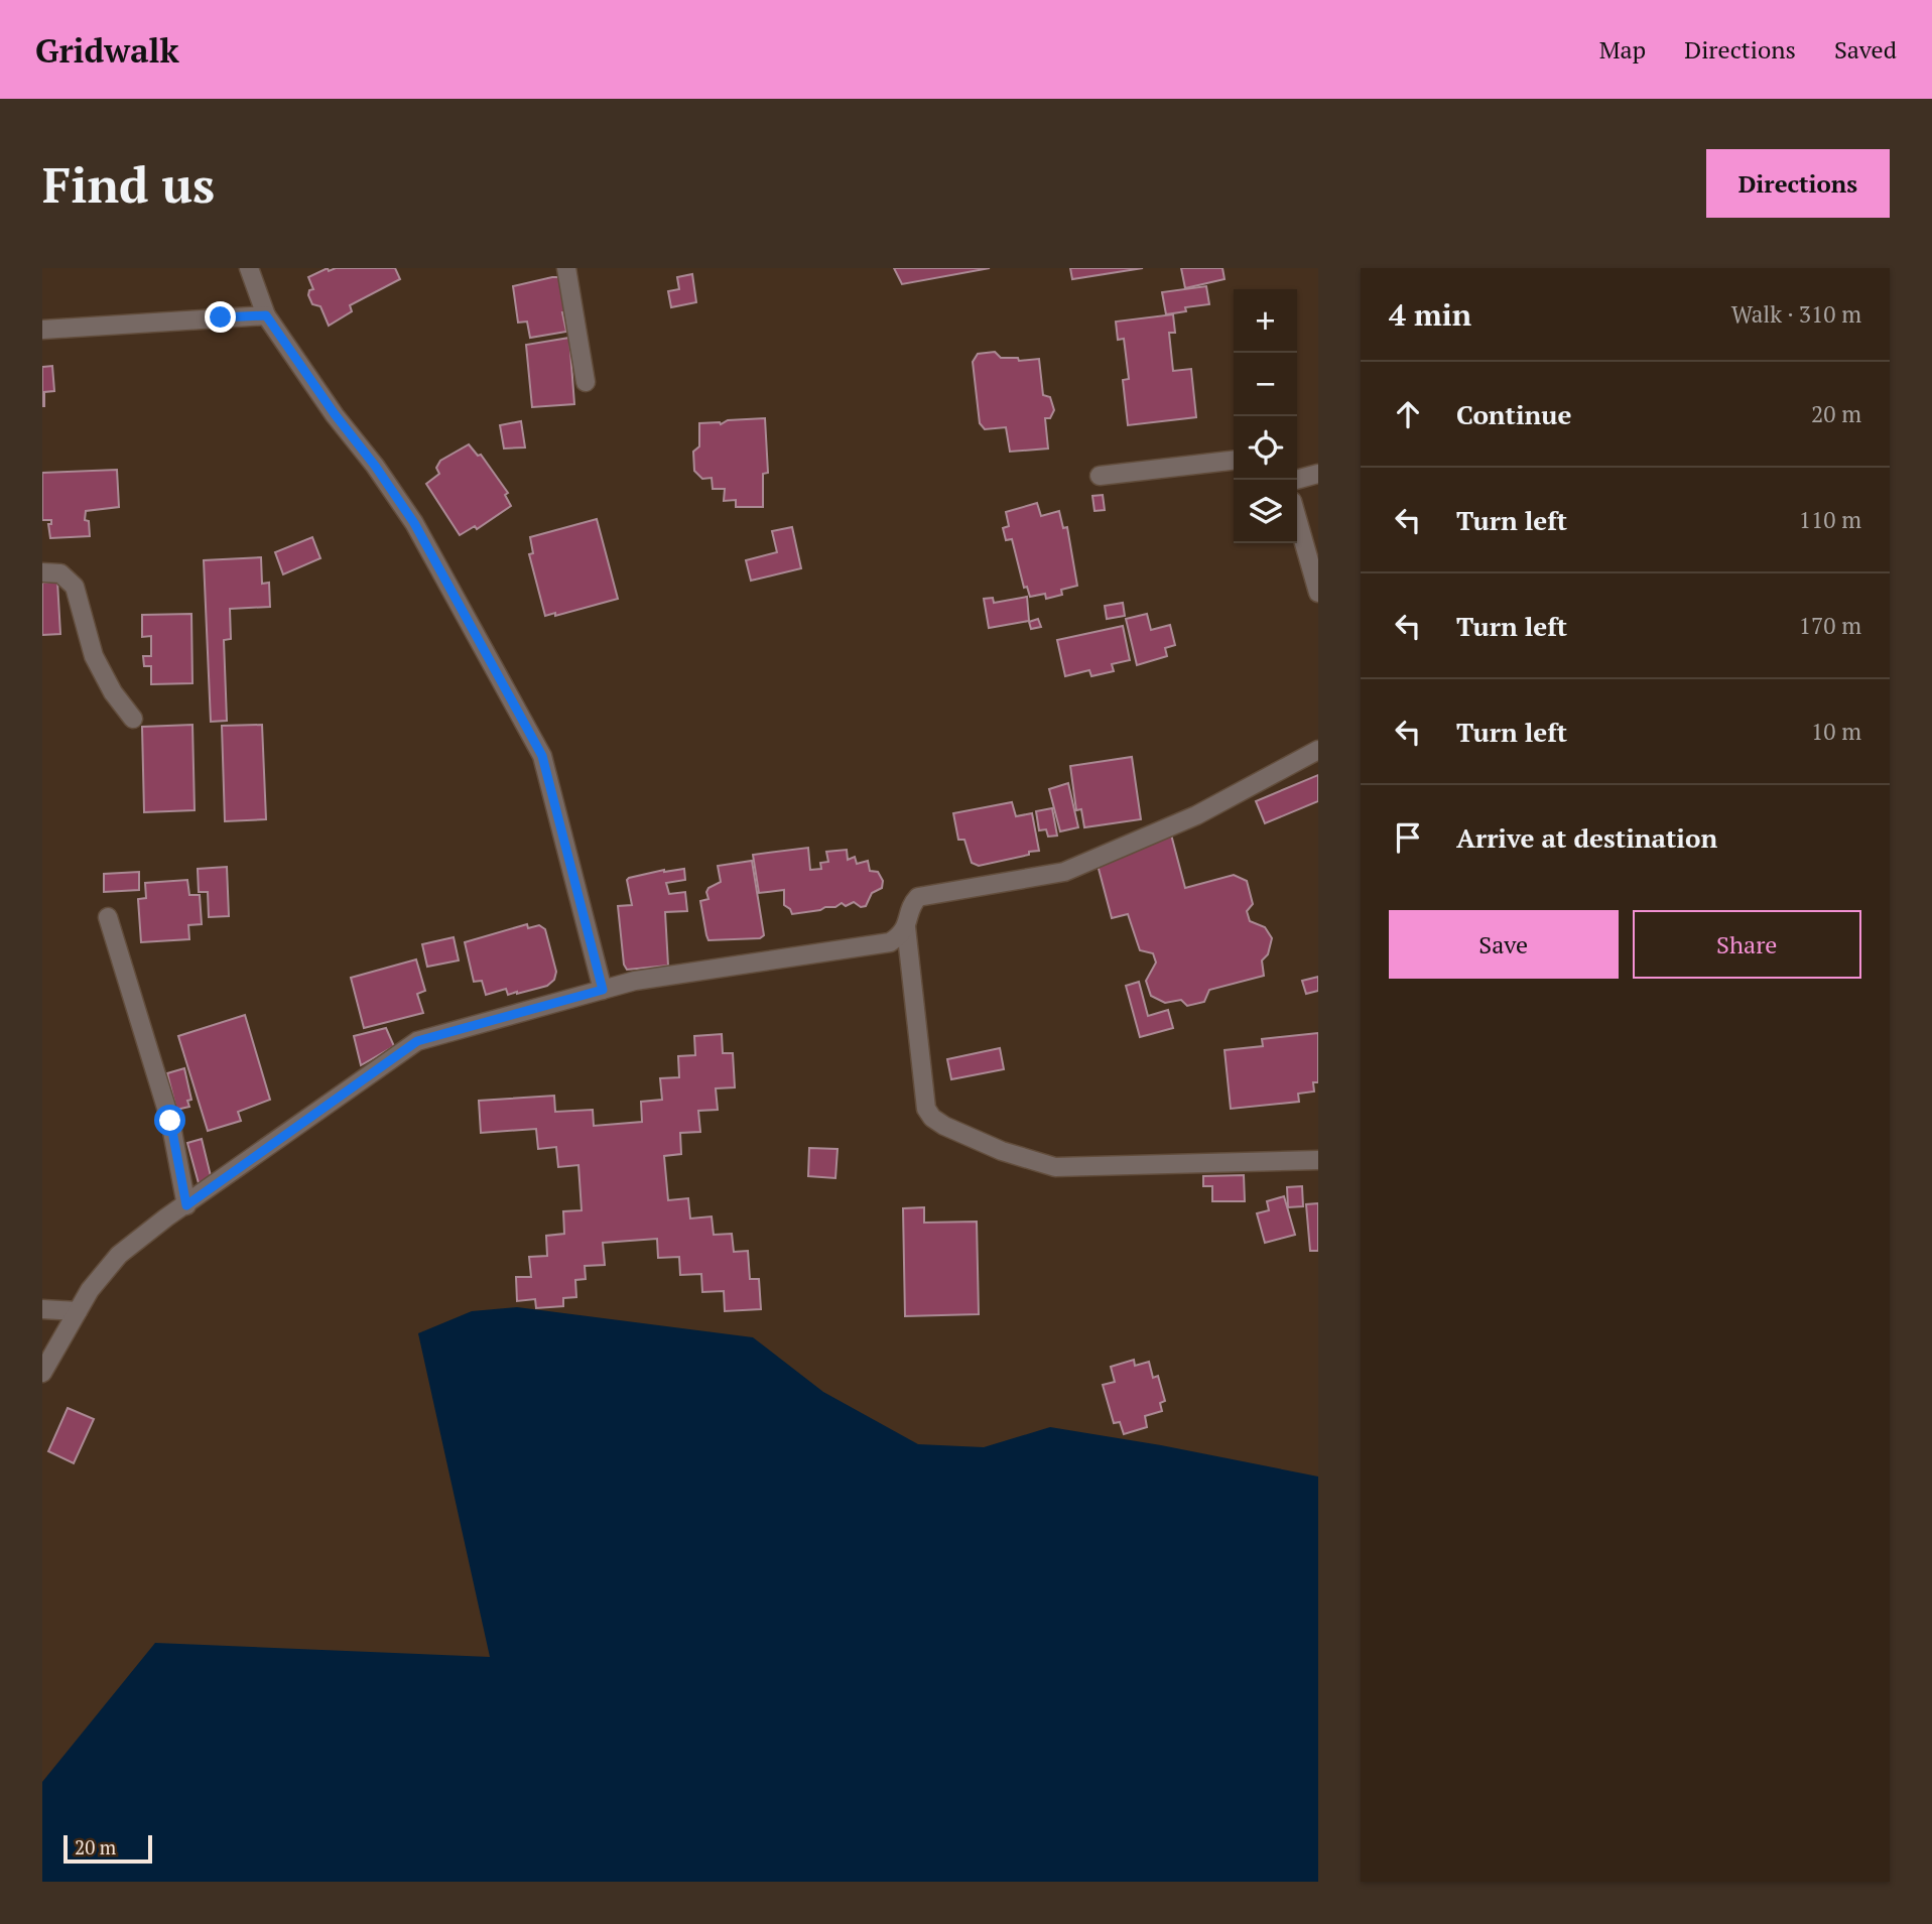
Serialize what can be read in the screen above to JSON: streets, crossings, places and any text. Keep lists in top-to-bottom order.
{
  "scale_bar": "20 m",
  "page": {
    "header": "Gridwalk",
    "nav": ["Map", "Directions", "Saved"],
    "buttons": [
      "Directions",
      ["Save", "Share"]
    ],
    "title": "Find us",
    "heading": ["4 min", "Walk · 310 m"],
    "map_buttons": ["+", "−"],
    "list": [
      ["Continue", "20 m"],
      ["Turn left", "110 m"],
      ["Turn left", "170 m"],
      ["Turn left", "10 m"],
      "Arrive at destination"
    ],
    "scale": "20 m"
  }
}
